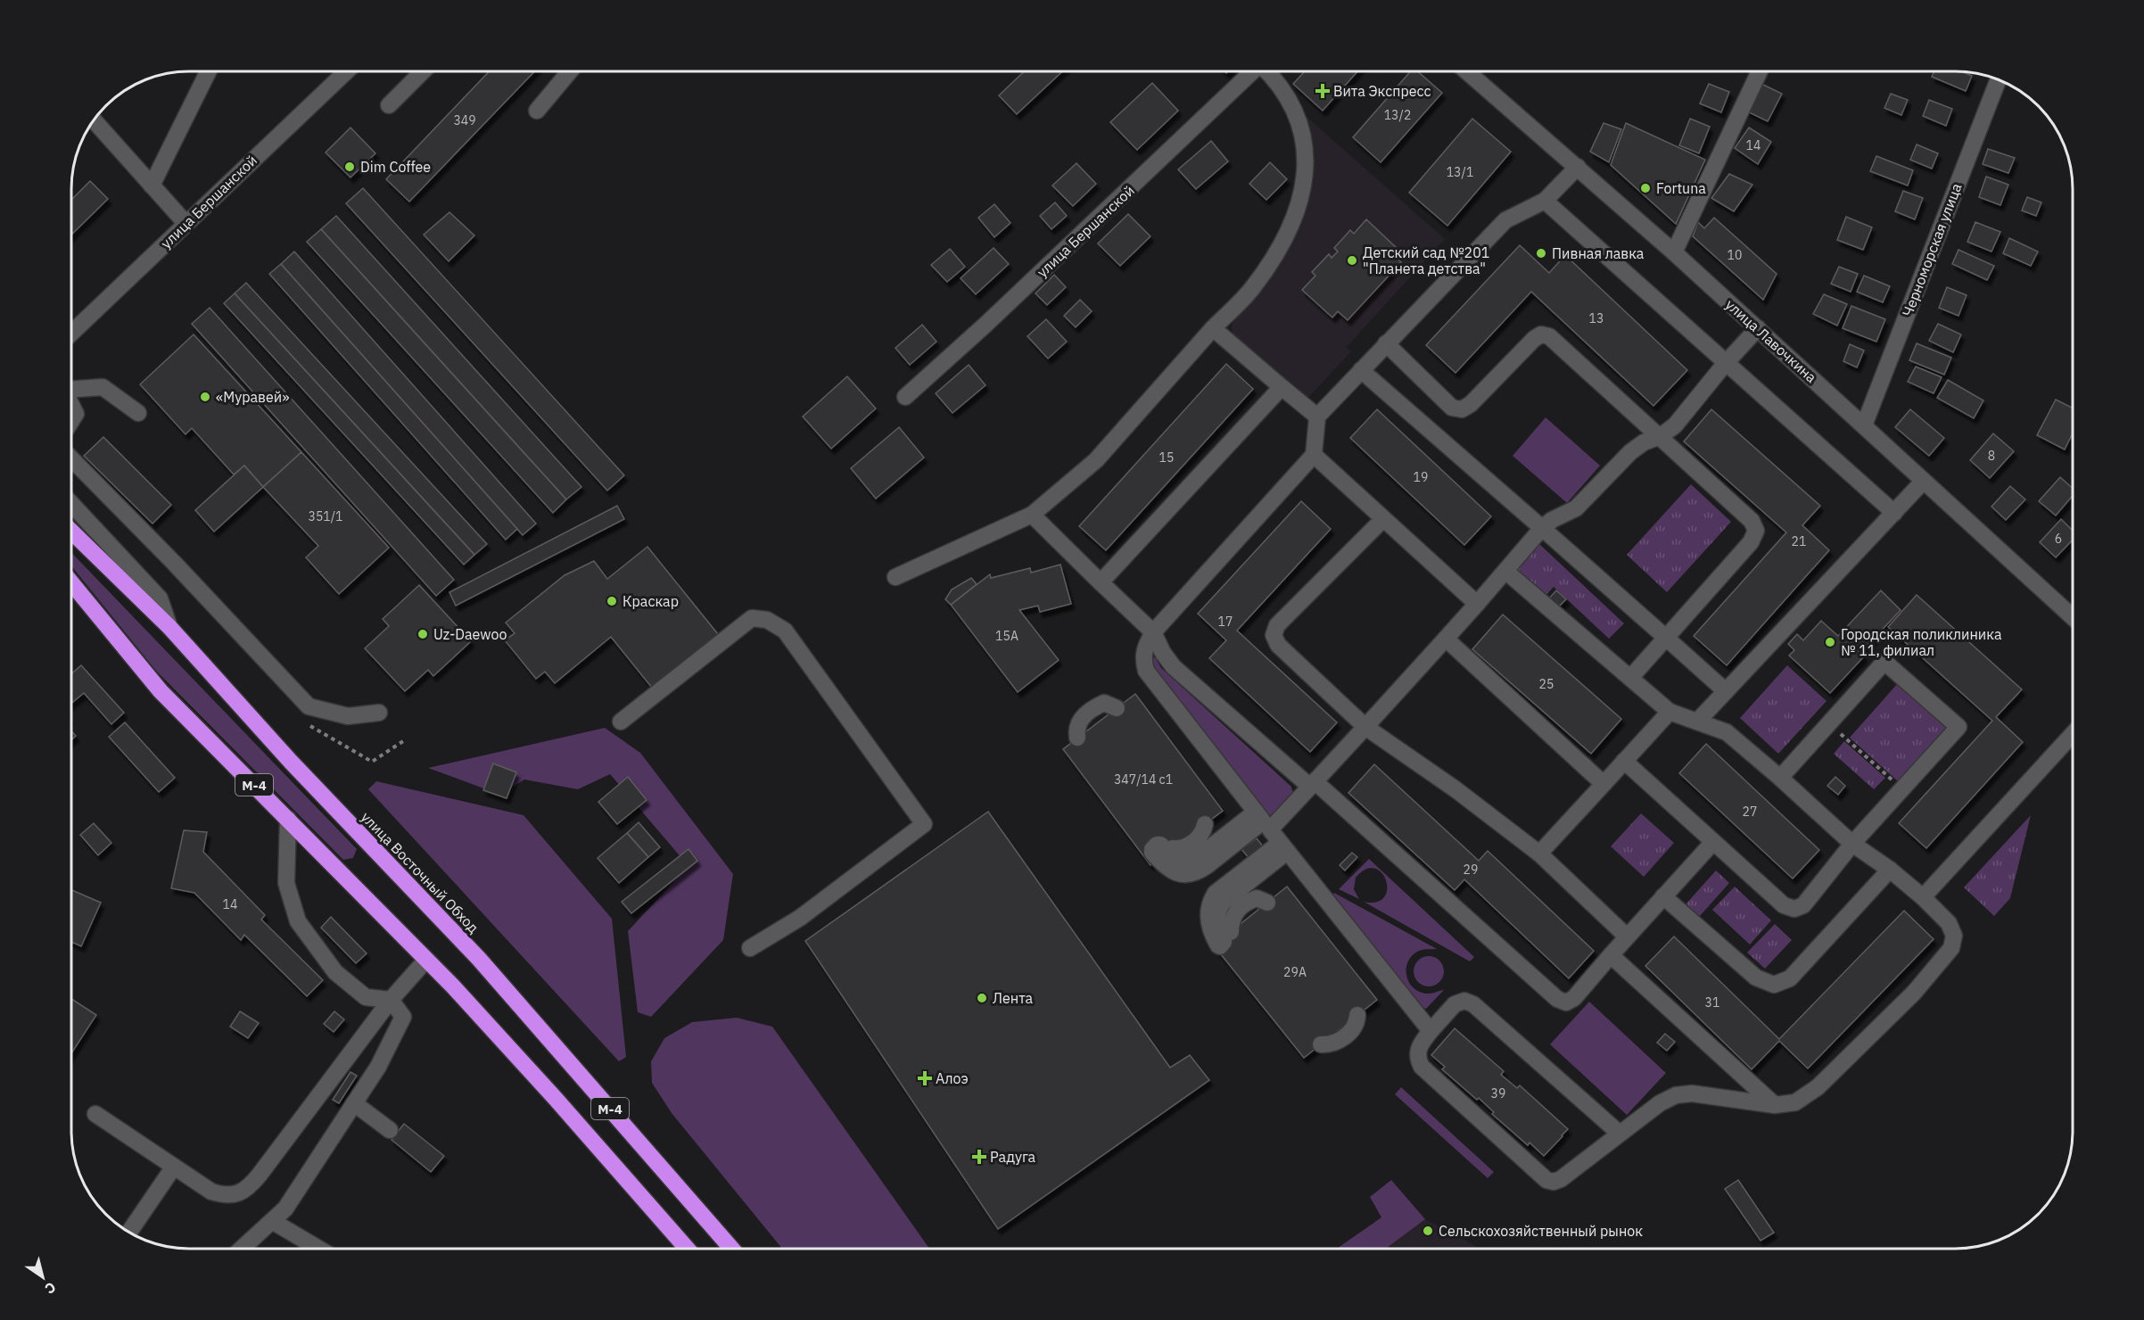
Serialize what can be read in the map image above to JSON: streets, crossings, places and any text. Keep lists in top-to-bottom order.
{
  "streets": {
    "highway": ["М-4", "улица Восточный Обход"],
    "street": ["улица Бершанской", "Черноморская улица", "улица Лавочкина"]
  },
  "crossings": [
    ["Черноморская улица", "улица Лавочкина"]
  ],
  "places": {
    "health": ["Вита Экспресс", "Алоэ", "Радуга"],
    "other": [
      "Dim Coffee",
      "Fortuna",
      "Пивная лавка",
      "Детский сад №201 \"Планета детства\"",
      "«Муравей»",
      "Краскар",
      "Uz-Daewoo",
      "Городская поликлиника № 11, филиал",
      "Лента",
      "Сельскохозяйственный рынок"
    ]
  },
  "house_numbers": [
    "13/2",
    "349",
    "14",
    "13/1",
    "10",
    "13",
    "8",
    "15",
    "19",
    "351/1",
    "6",
    "21",
    "17",
    "15А",
    "25",
    "347/14 с1",
    "27",
    "29",
    "14",
    "29А",
    "31",
    "39"
  ],
  "north": "bottom right"
}
